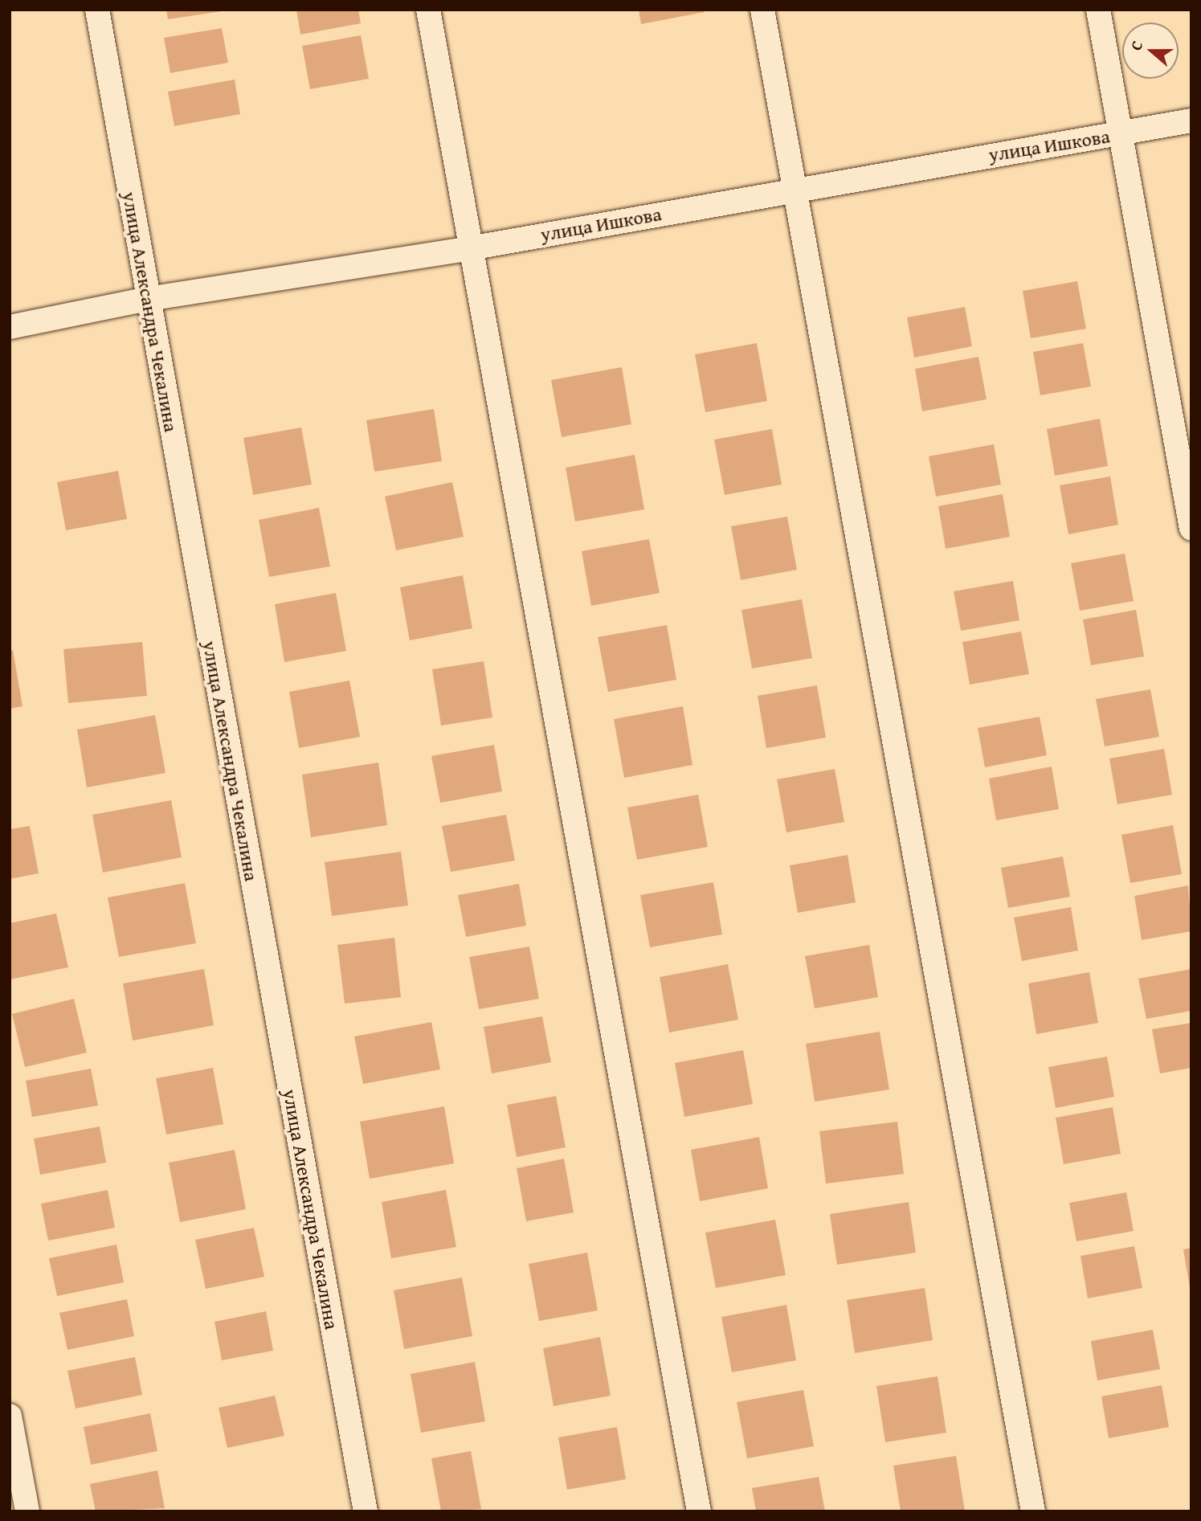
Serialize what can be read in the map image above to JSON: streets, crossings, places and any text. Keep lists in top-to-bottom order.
{
  "streets": {
    "street": ["улица Ишкова", "улица Александра Чекалина"]
  },
  "crossings": [
    ["улица Ишкова", "улица Александра Чекалина"]
  ],
  "north": "left"
}
